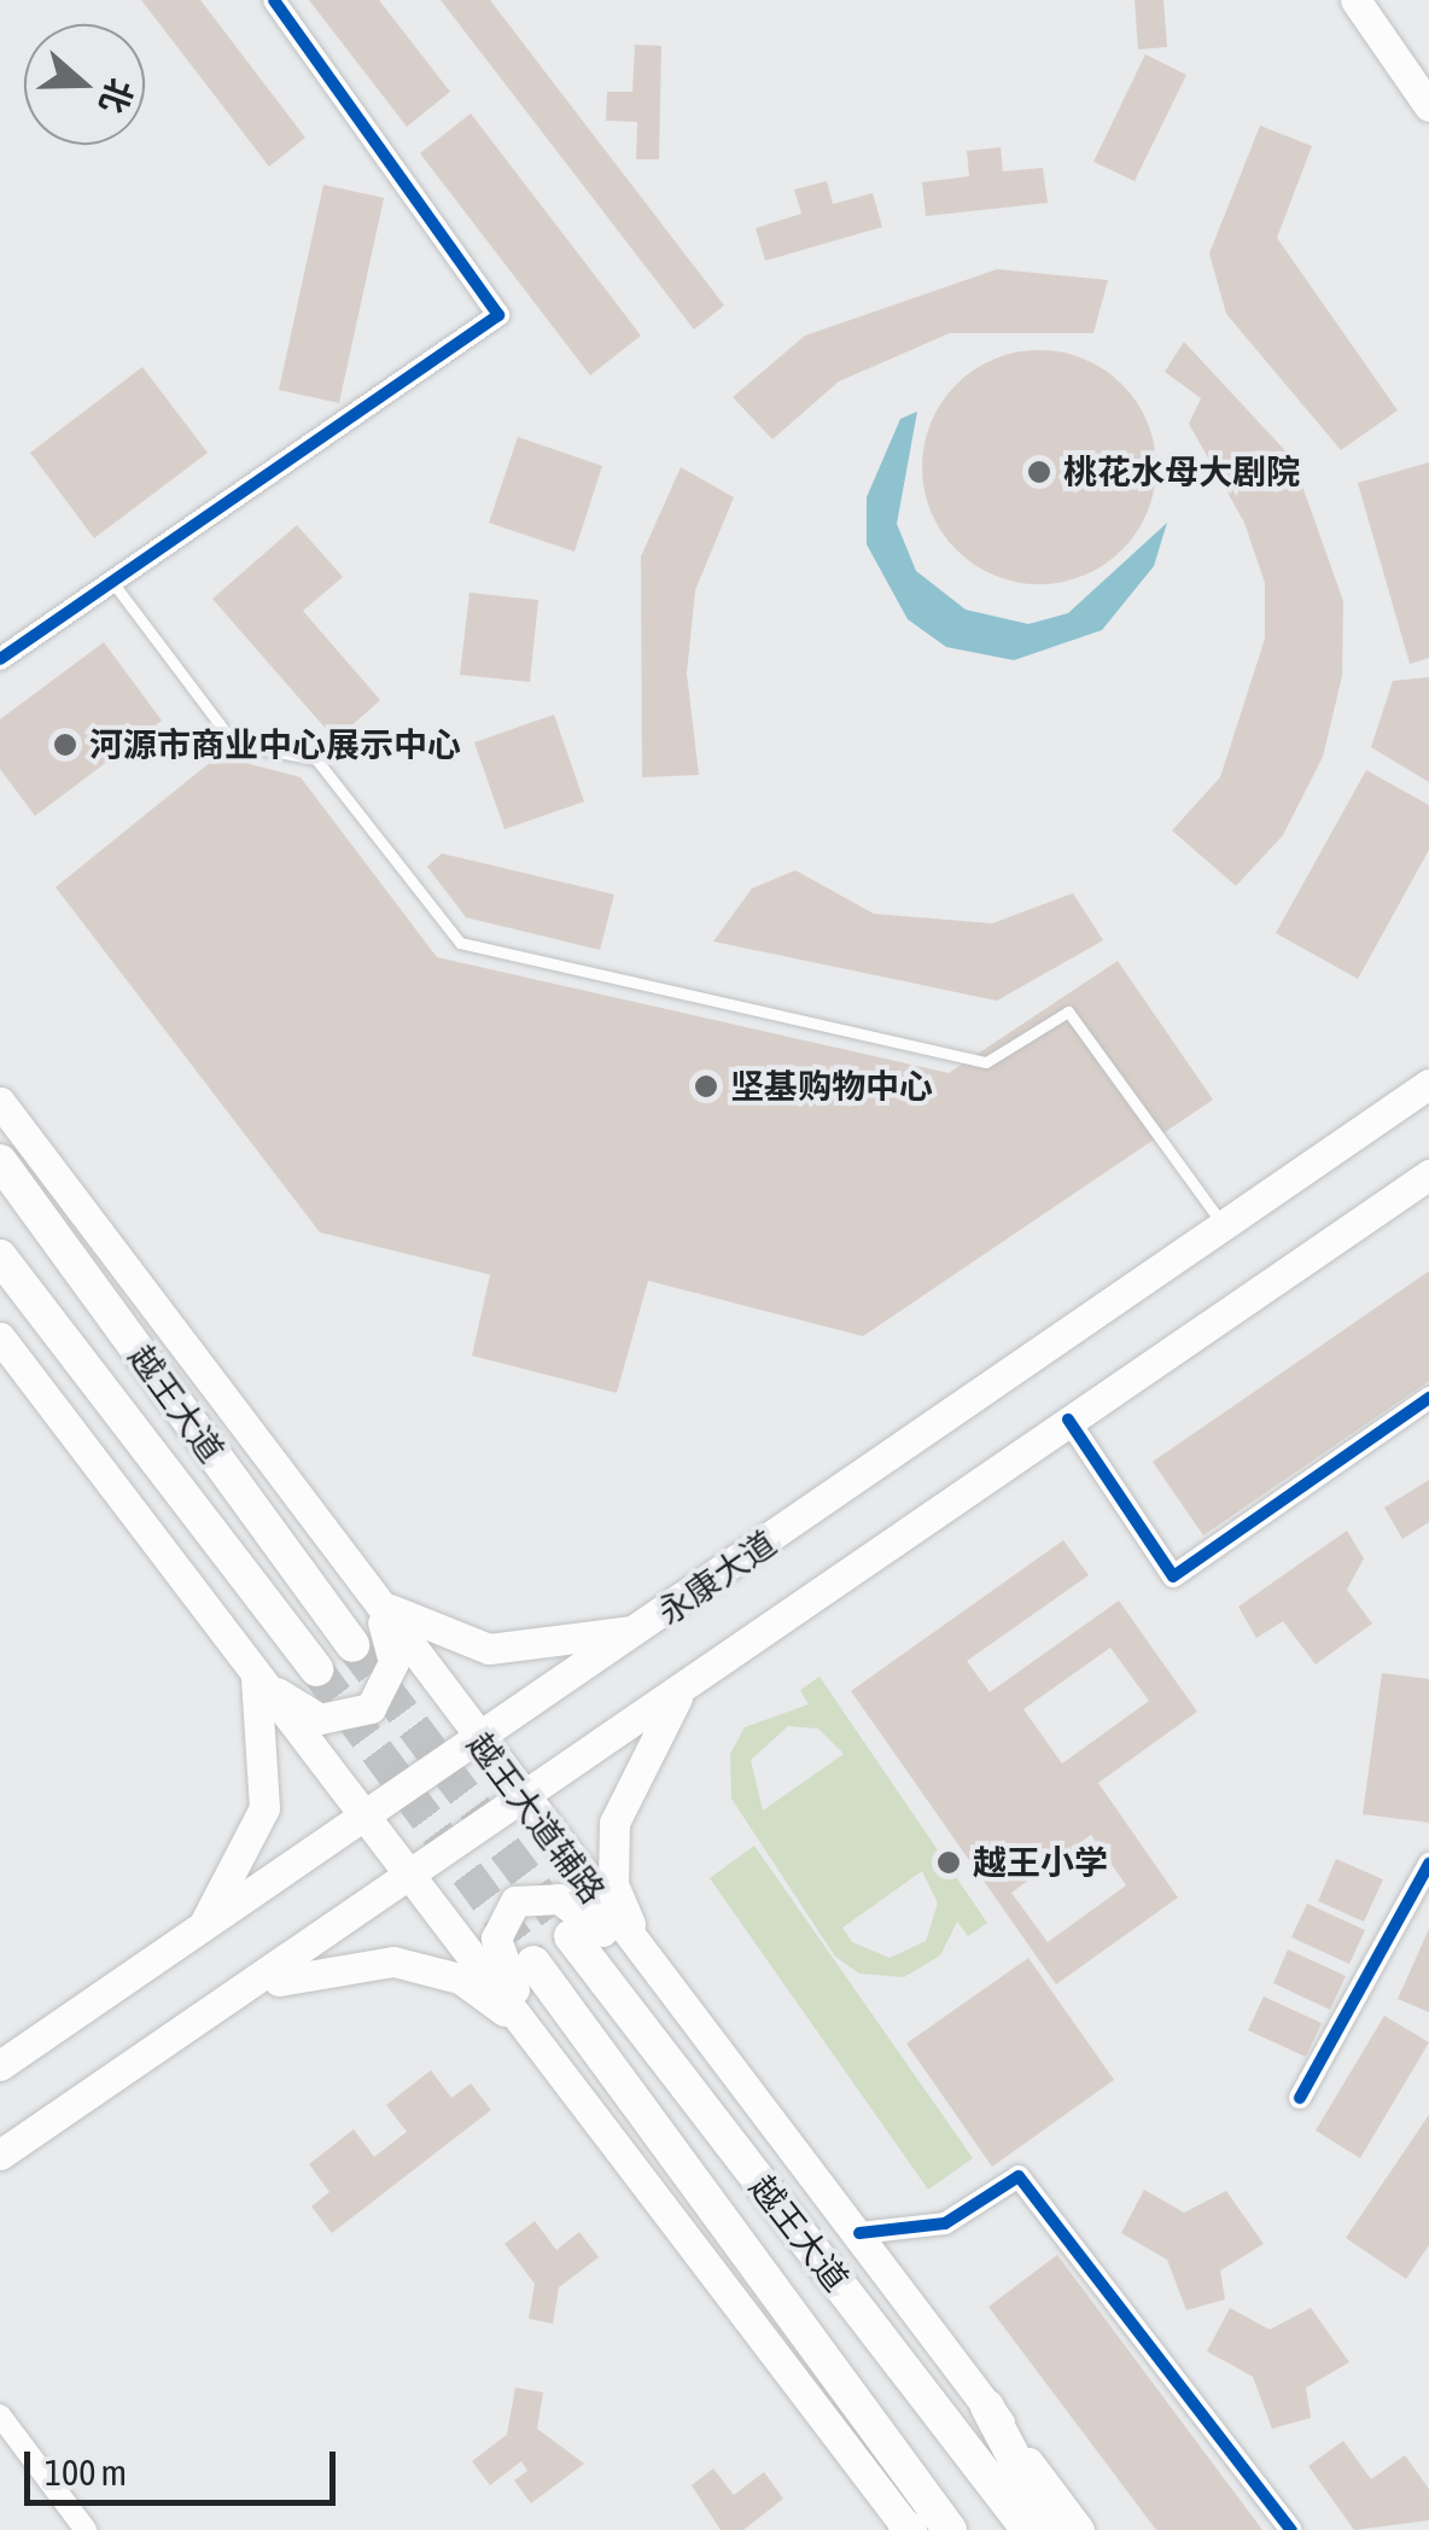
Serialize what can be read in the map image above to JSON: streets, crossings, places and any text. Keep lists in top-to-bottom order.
{
  "streets": {
    "main road": ["越王大道", "永康大道", "越王大道辅路"]
  },
  "crossings": [
    ["永康大道", "越王大道辅路"]
  ],
  "places": [
    "桃花水母大剧院",
    "河源市商业中心展示中心",
    "坚基购物中心",
    "越王小学"
  ],
  "scale_bar": "100 m",
  "north": "right"
}
